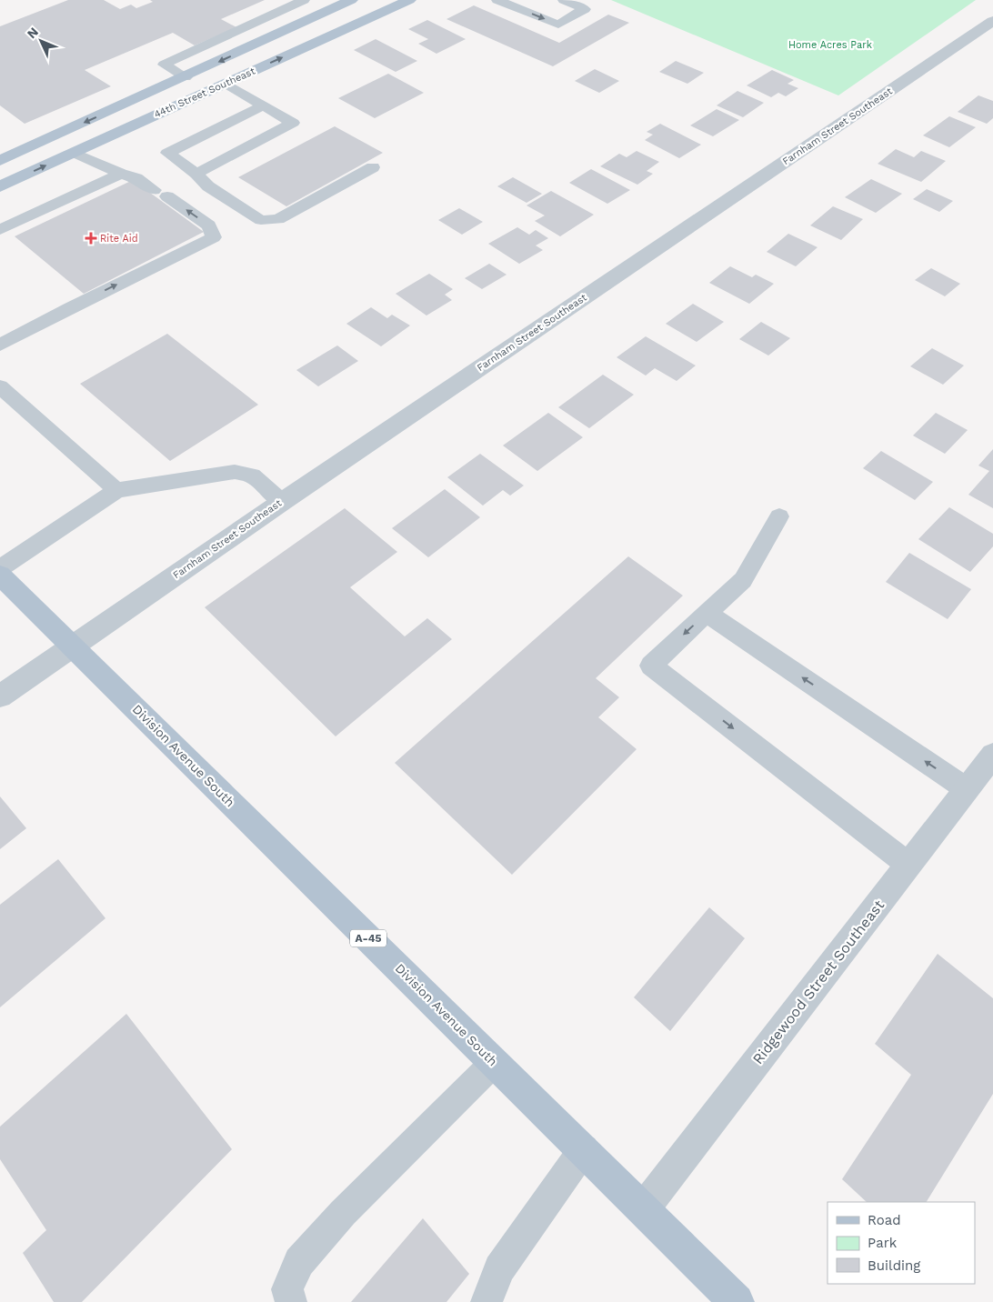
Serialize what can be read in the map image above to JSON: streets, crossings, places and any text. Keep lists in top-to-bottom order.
{
  "streets": {
    "main road": ["44th Street Southeast", "Division Avenue South", "A-45"],
    "street": ["Farnham Street Southeast", "Ridgewood Street Southeast"]
  },
  "crossings": [
    ["Farnham Street Southeast", "Division Avenue South"],
    ["Division Avenue South", "Ridgewood Street Southeast"]
  ],
  "parks": ["Home Acres Park"],
  "places": {
    "health": ["Rite Aid"]
  },
  "legend": ["Road", "Park", "Building"],
  "north": "top left"
}
